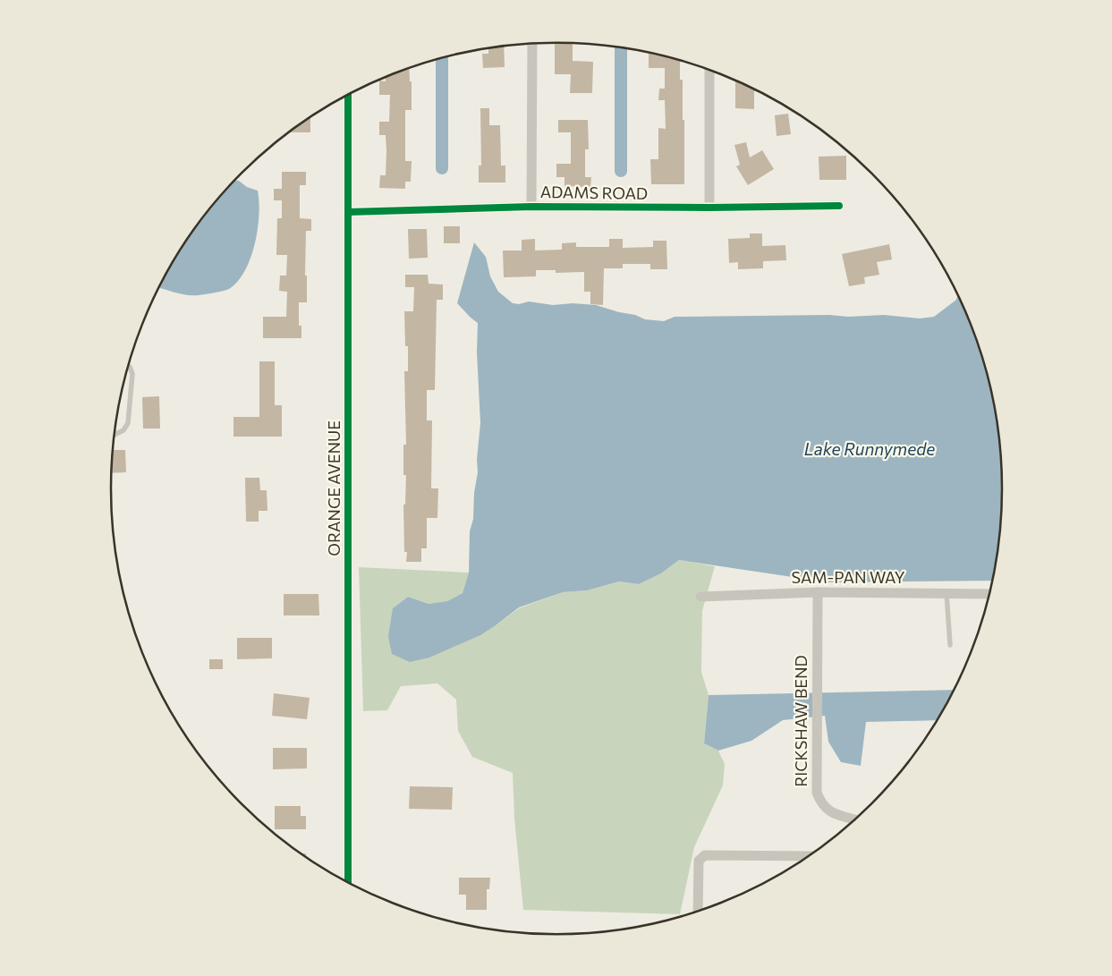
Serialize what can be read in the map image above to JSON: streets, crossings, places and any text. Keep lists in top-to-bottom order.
{
  "streets": {
    "street": [
      "ADAMS ROAD",
      "ORANGE AVENUE",
      "SAM-PAN WAY",
      "RICKSHAW BEND"
    ]
  },
  "crossings": [
    ["ADAMS ROAD", "ORANGE AVENUE"],
    ["SAM-PAN WAY", "RICKSHAW BEND"]
  ],
  "water": ["Lake Runnymede"]
}
